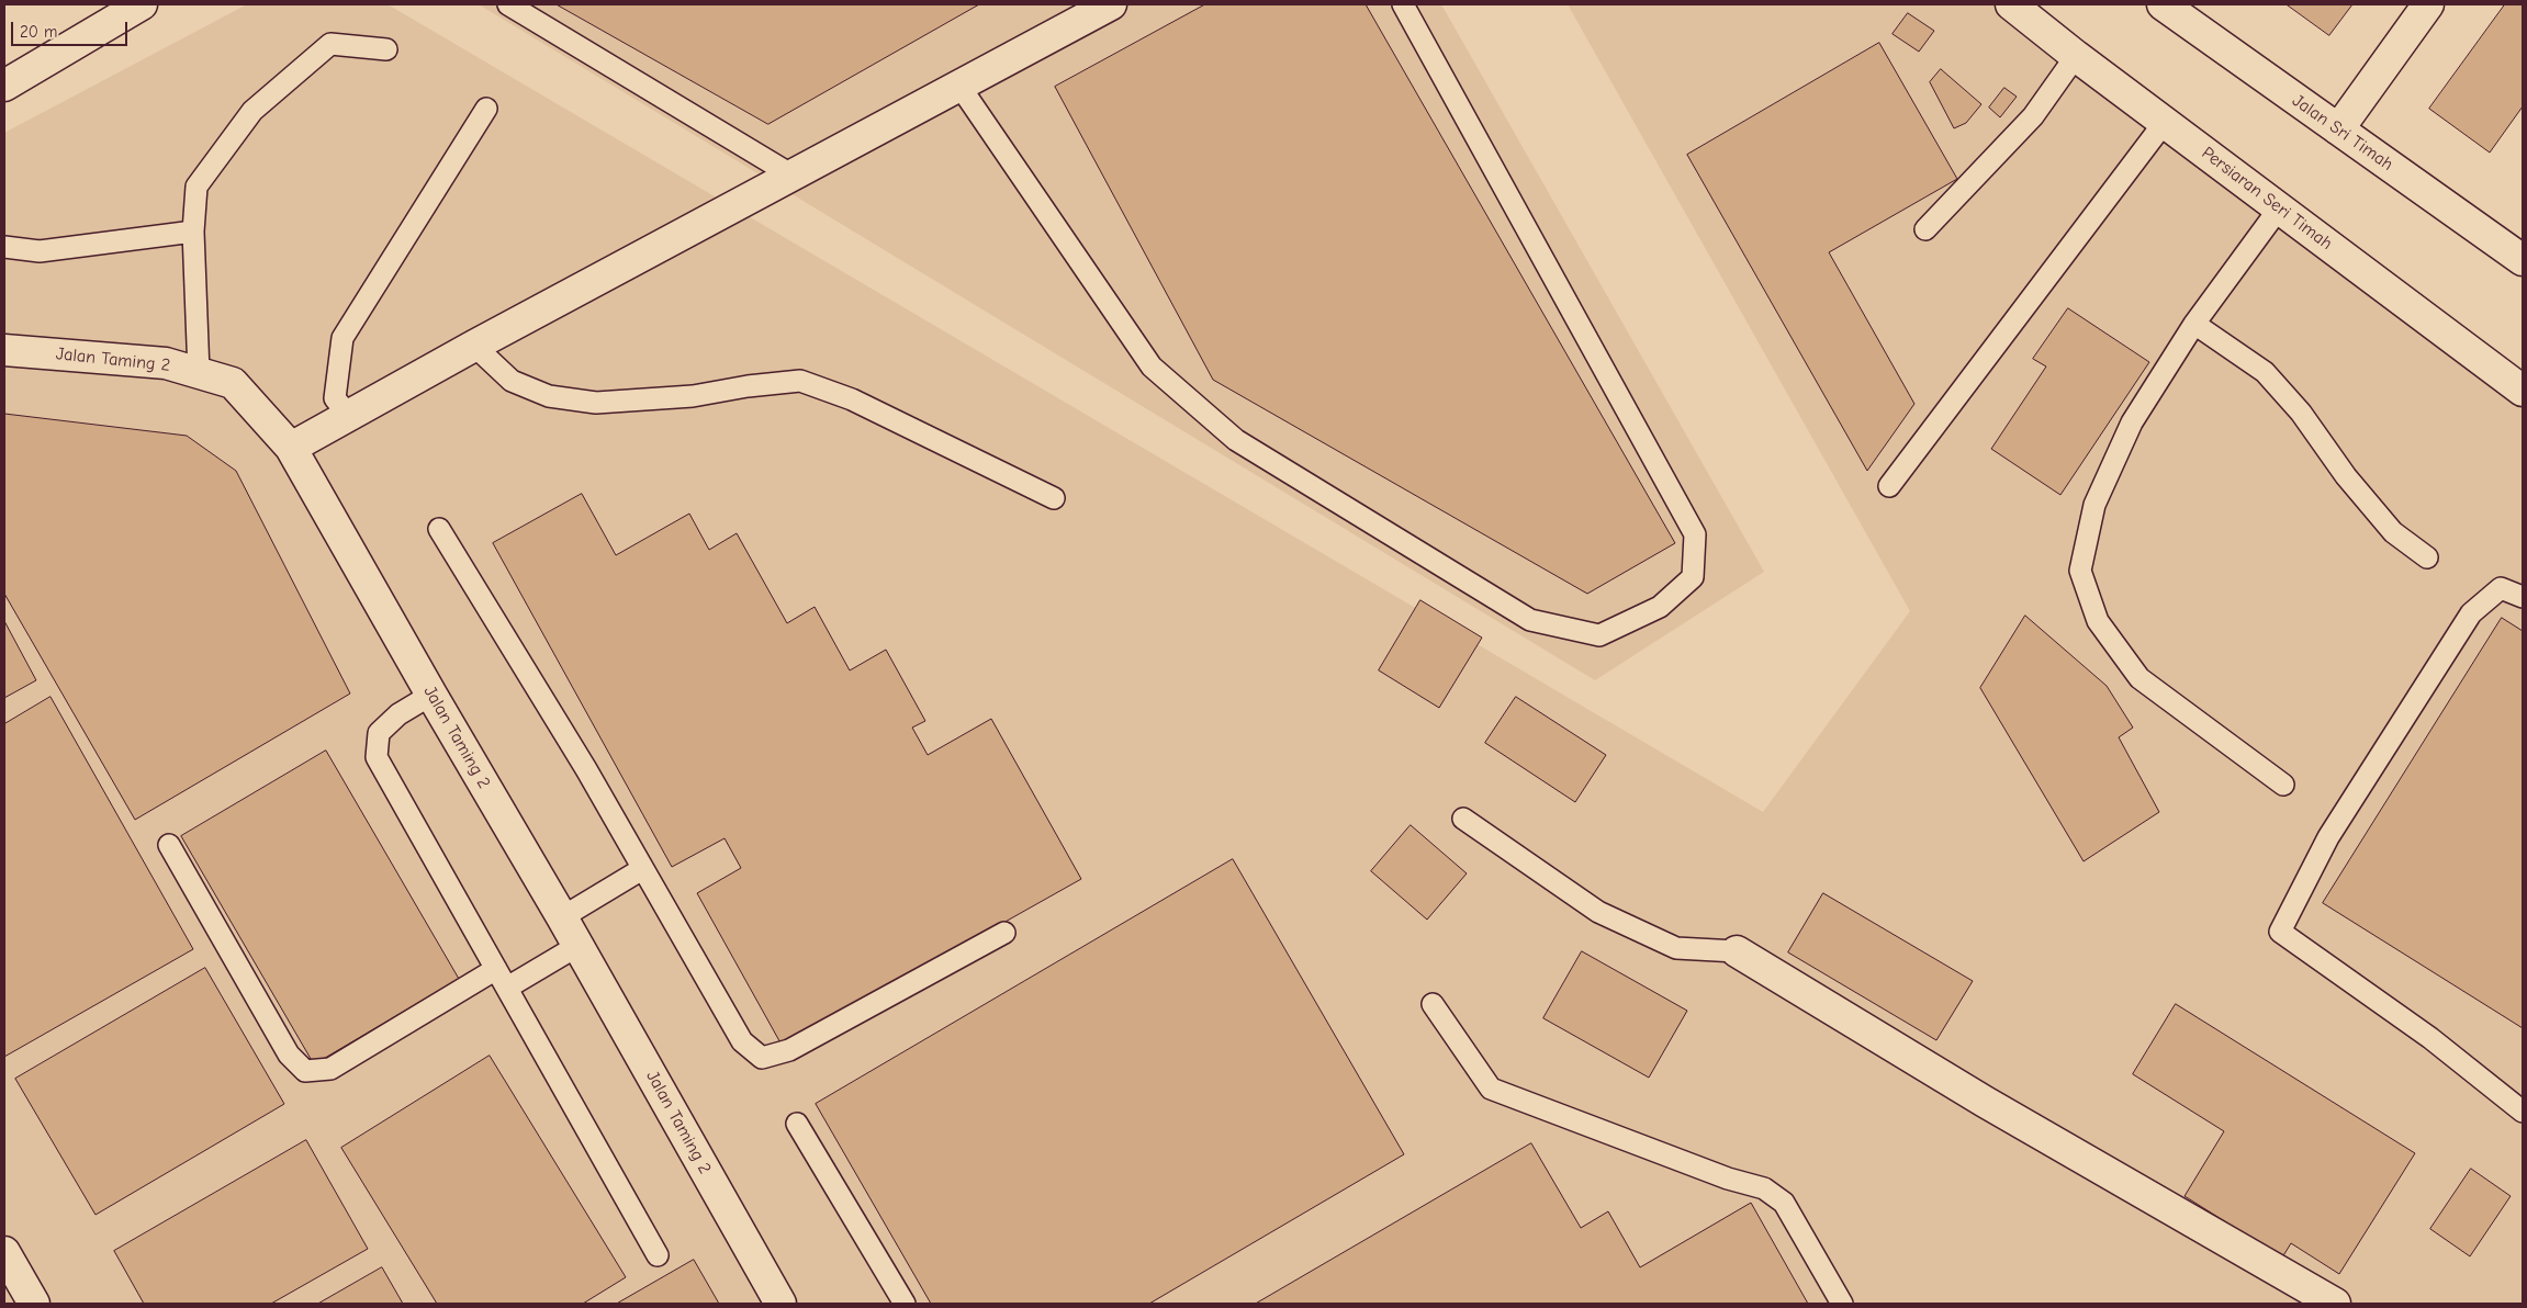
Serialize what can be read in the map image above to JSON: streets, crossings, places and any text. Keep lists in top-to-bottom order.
{
  "streets": {
    "street": ["Jalan Sri Timah", "Persiaran Seri Timah", "Jalan Taming 2"]
  },
  "scale_bar": "20 m"
}
